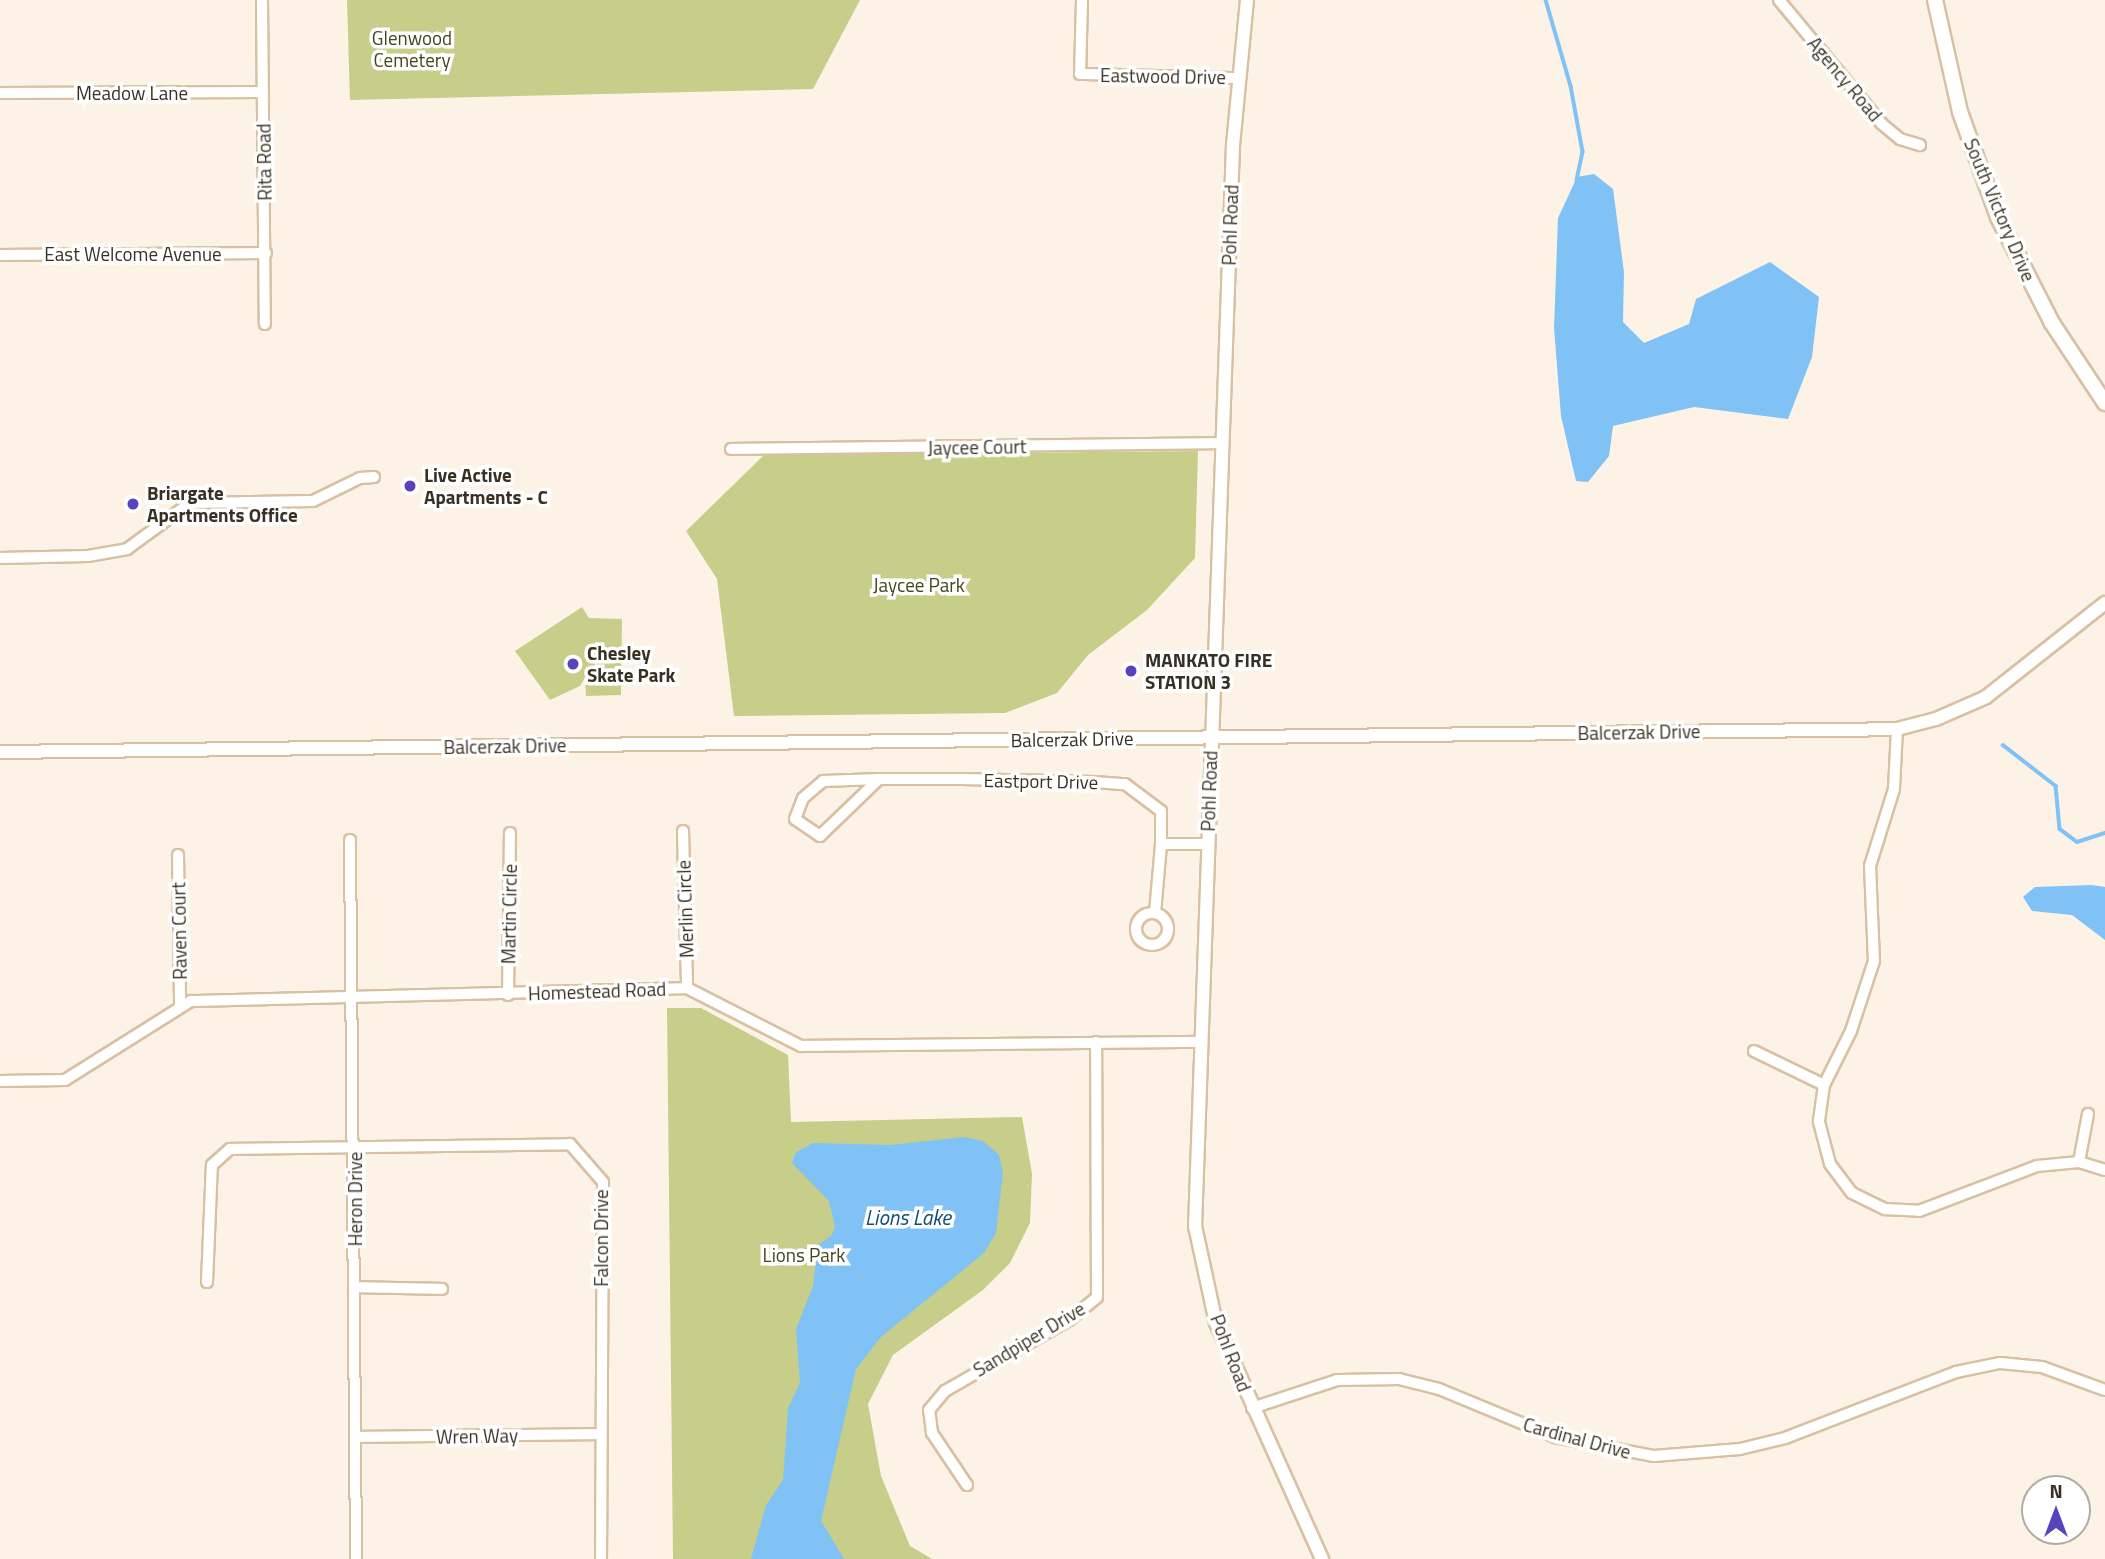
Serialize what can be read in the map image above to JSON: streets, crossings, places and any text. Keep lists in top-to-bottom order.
{
  "streets": {
    "main road": ["South Victory Drive"],
    "street": [
      "Eastwood Drive",
      "Agency Road",
      "Meadow Lane",
      "Rita Road",
      "Pohl Road",
      "East Welcome Avenue",
      "Jaycee Court",
      "Balcerzak Drive",
      "Eastport Drive",
      "Merlin Circle",
      "Martin Circle",
      "Raven Court",
      "Homestead Road",
      "Heron Drive",
      "Falcon Drive",
      "Sandpiper Drive",
      "Wren Way",
      "Cardinal Drive"
    ]
  },
  "crossings": [
    ["Eastwood Drive", "Pohl Road"],
    ["Meadow Lane", "Rita Road"],
    ["Rita Road", "East Welcome Avenue"],
    ["Pohl Road", "Jaycee Court"],
    ["Pohl Road", "Balcerzak Drive"],
    ["Pohl Road", "Homestead Road"],
    ["Pohl Road", "Cardinal Drive"],
    ["Merlin Circle", "Homestead Road"],
    ["Martin Circle", "Homestead Road"],
    ["Raven Court", "Homestead Road"],
    ["Homestead Road", "Heron Drive"],
    ["Homestead Road", "Sandpiper Drive"],
    ["Heron Drive", "Falcon Drive"],
    ["Heron Drive", "Wren Way"],
    ["Falcon Drive", "Wren Way"]
  ],
  "water": ["Lions Lake"],
  "parks": ["Glenwood Cemetery", "Jaycee Park", "Lions Park"],
  "places": [
    "Live Active Apartments - C",
    "Briargate Apartments Office",
    "Chesley Skate Park",
    "MANKATO FIRE STATION 3"
  ],
  "north": "top"
}
